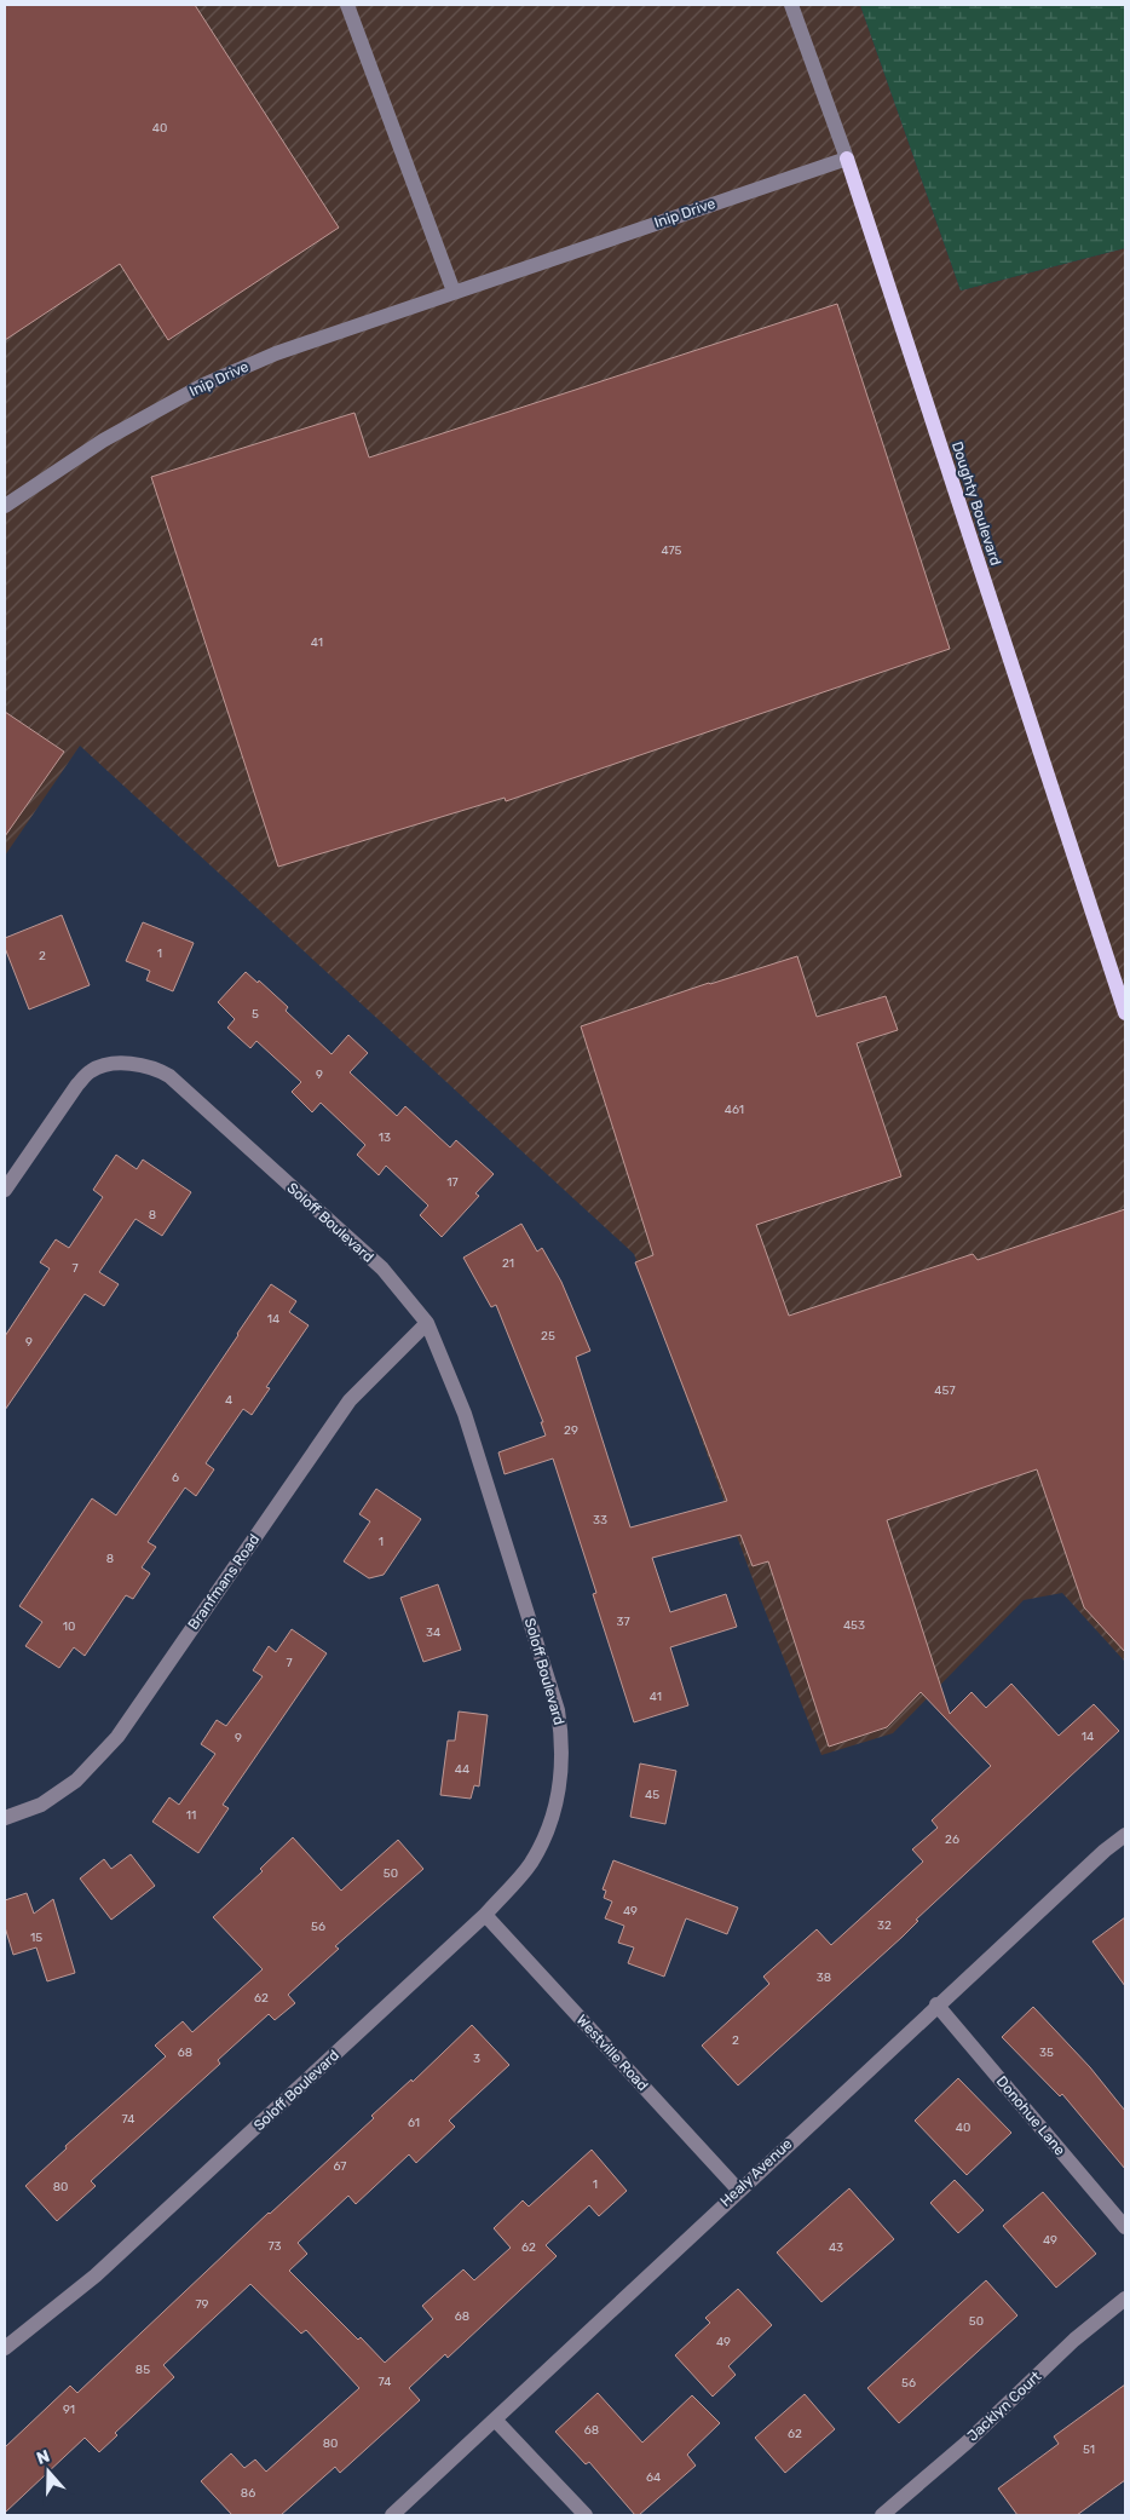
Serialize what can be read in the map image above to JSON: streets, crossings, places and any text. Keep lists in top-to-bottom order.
{
  "streets": {
    "main road": ["Doughty Boulevard"],
    "street": [
      "Inip Drive",
      "Soloff Boulevard",
      "Branfmans Road",
      "Westville Road",
      "Donohue Lane",
      "Healy Avenue",
      "Jacklyn Court"
    ]
  },
  "crossings": [
    ["Inip Drive", "Doughty Boulevard"],
    ["Soloff Boulevard", "Branfmans Road"],
    ["Soloff Boulevard", "Westville Road"],
    ["Westville Road", "Healy Avenue"],
    ["Donohue Lane", "Healy Avenue"]
  ],
  "house_numbers": [
    "40",
    "475",
    "41",
    "1",
    "2",
    "5",
    "9",
    "461",
    "13",
    "17",
    "8",
    "21",
    "7",
    "14",
    "25",
    "9",
    "457",
    "4",
    "29",
    "6",
    "33",
    "1",
    "8",
    "37",
    "453",
    "10",
    "34",
    "7",
    "41",
    "14",
    "9",
    "44",
    "45",
    "11",
    "26",
    "50",
    "49",
    "32",
    "56",
    "15",
    "38",
    "62",
    "2",
    "68",
    "35",
    "3",
    "74",
    "61",
    "40",
    "67",
    "1",
    "80",
    "49",
    "73",
    "62",
    "43",
    "79",
    "68",
    "50",
    "49",
    "85",
    "74",
    "56",
    "91",
    "68",
    "62",
    "80",
    "51",
    "64",
    "86"
  ],
  "north": "top"
}
